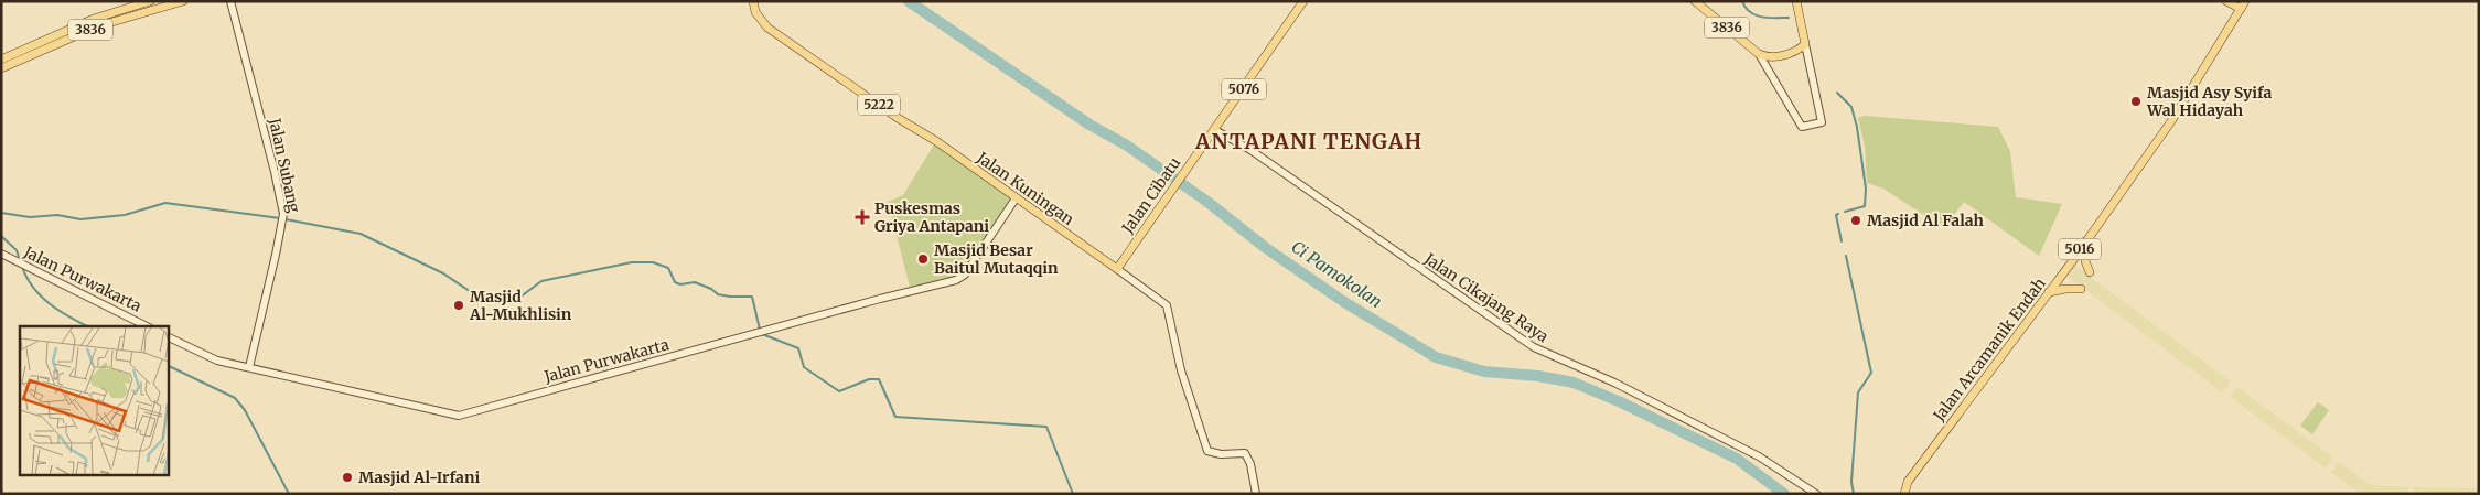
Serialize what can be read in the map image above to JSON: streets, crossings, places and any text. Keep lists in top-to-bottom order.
{
  "streets": {
    "main road": [
      "3836",
      "5076",
      "5222",
      "Jalan Kuningan",
      "Jalan Cibatu",
      "5016",
      "Jalan Arcamanik Endah"
    ],
    "street": ["Jalan Subang", "Jalan Purwakarta", "Jalan Cikajang Raya"]
  },
  "crossings": [
    ["Jalan Subang", "Jalan Purwakarta"],
    ["Jalan Kuningan", "Jalan Cibatu"],
    ["Jalan Kuningan", "Jalan Purwakarta"],
    ["Jalan Cibatu", "Jalan Cikajang Raya"]
  ],
  "districts": ["ANTAPANI TENGAH"],
  "water": ["Ci Pamokolan"],
  "places": {
    "other": [
      "Masjid Asy Syifa Wal Hidayah",
      "Masjid Al Falah",
      "Masjid Besar Baitul Mutaqqin",
      "Masjid Al-Mukhlisin",
      "Masjid Al-Irfani"
    ],
    "health": ["Puskesmas Griya Antapani"]
  }
}
